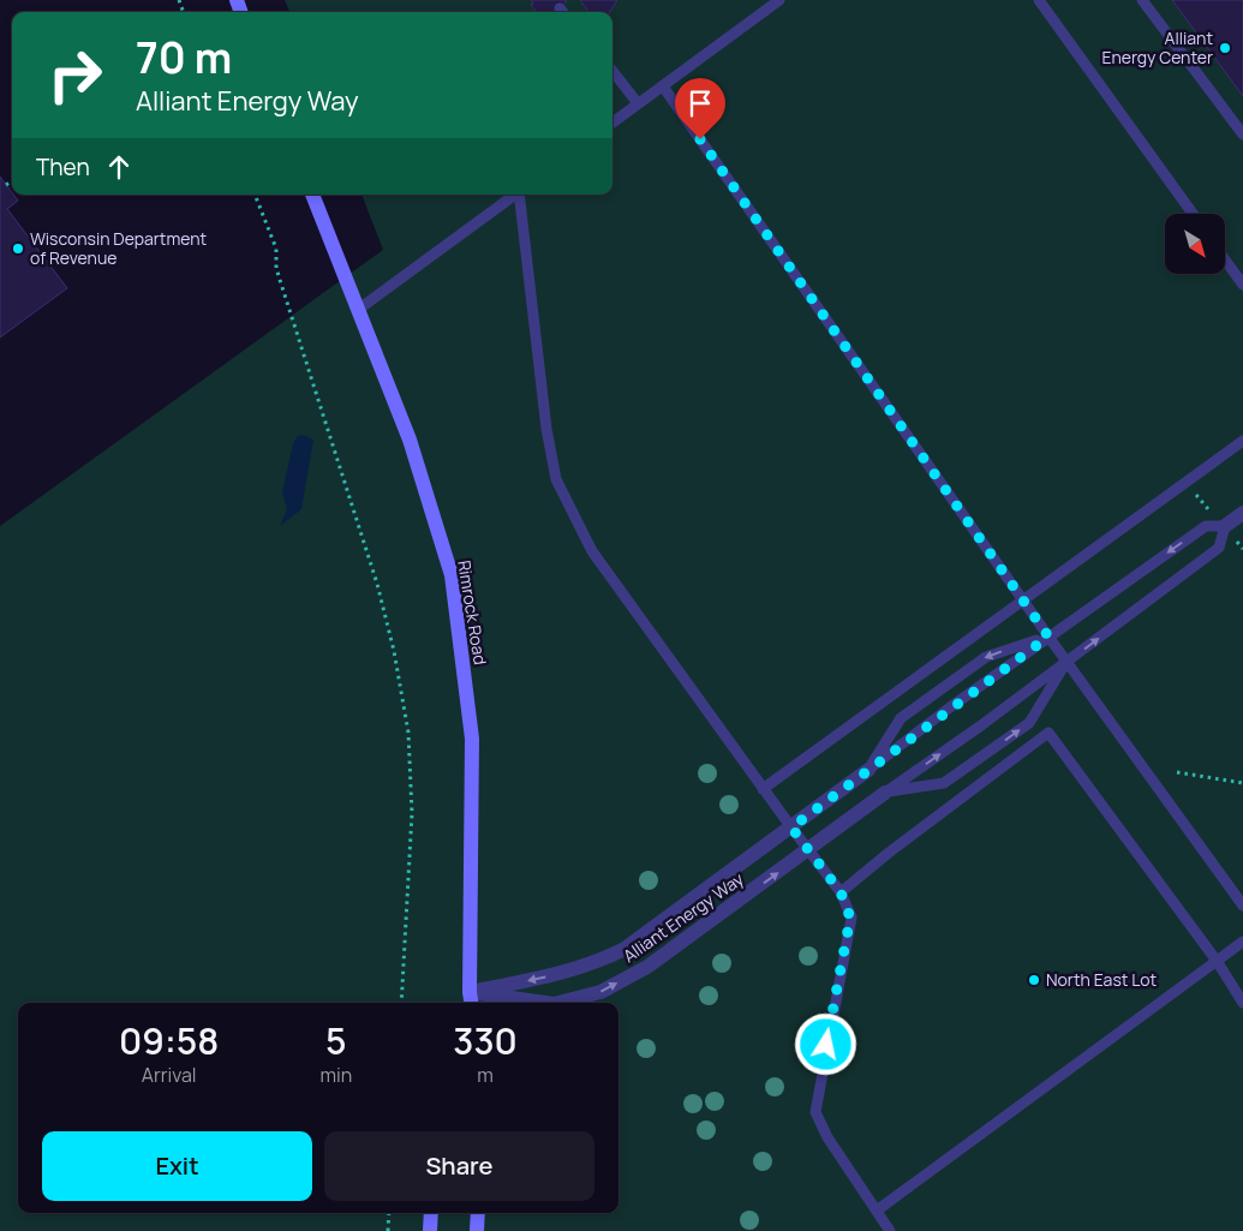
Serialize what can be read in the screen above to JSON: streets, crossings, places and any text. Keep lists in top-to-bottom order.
{
  "streets": {
    "main road": ["Rimrock Road"],
    "street": ["Alliant Energy Way"]
  },
  "crossings": [
    ["Rimrock Road", "Alliant Energy Way"]
  ],
  "places": ["Alliant Energy Center", "Wisconsin Department of Revenue", "North East Lot"],
  "north": "bottom right",
  "page": {
    "turn": ["70 m", "Alliant Energy Way"],
    "then": "Then",
    "eta": [
      "09:58",
      "Arrival",
      "5",
      "min",
      "330",
      "m"
    ],
    "buttons": ["Exit", "Share"]
  }
}
